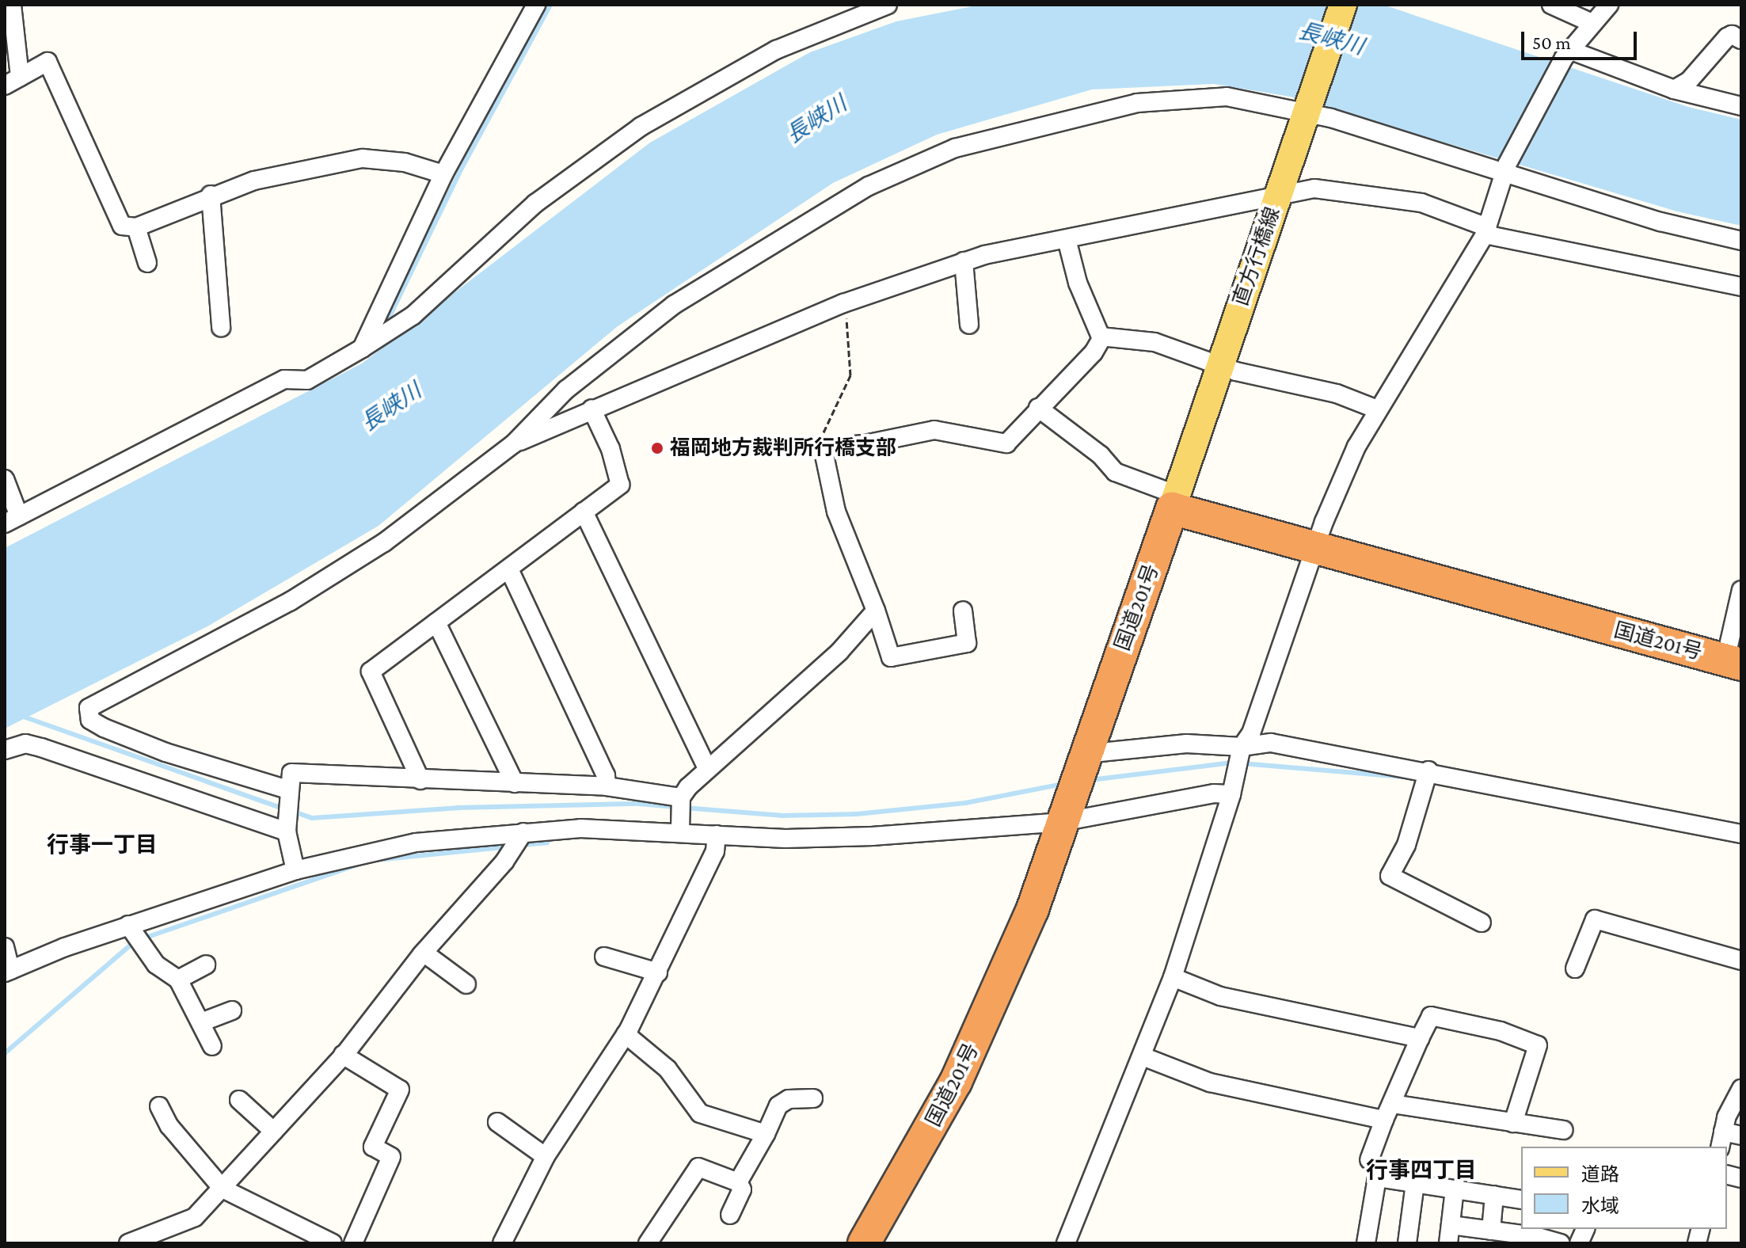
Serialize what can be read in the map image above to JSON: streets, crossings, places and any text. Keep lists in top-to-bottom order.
{
  "streets": {
    "highway": ["国道201号"],
    "main road": ["直方行橋線"]
  },
  "crossings": [
    ["直方行橋線", "国道201号"]
  ],
  "districts": ["行事一丁目", "行事四丁目"],
  "water": ["長峡川"],
  "places": ["福岡地方裁判所行橋支部"],
  "legend": ["道路", "水域"],
  "scale_bar": "50 m"
}
